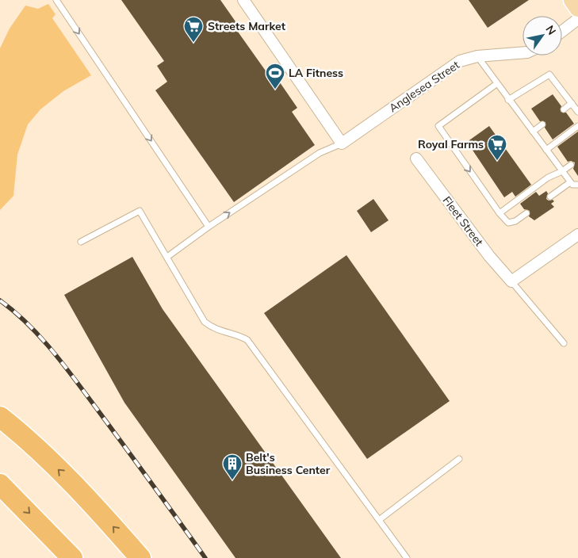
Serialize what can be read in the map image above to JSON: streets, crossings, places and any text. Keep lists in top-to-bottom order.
{
  "streets": {
    "street": ["Anglesea Street", "Fleet Street"]
  },
  "places": {
    "supermarket": ["Streets Market", "Royal Farms"],
    "sports": ["LA Fitness"],
    "building": ["Belt's Business Center"]
  },
  "north": "top right"
}
